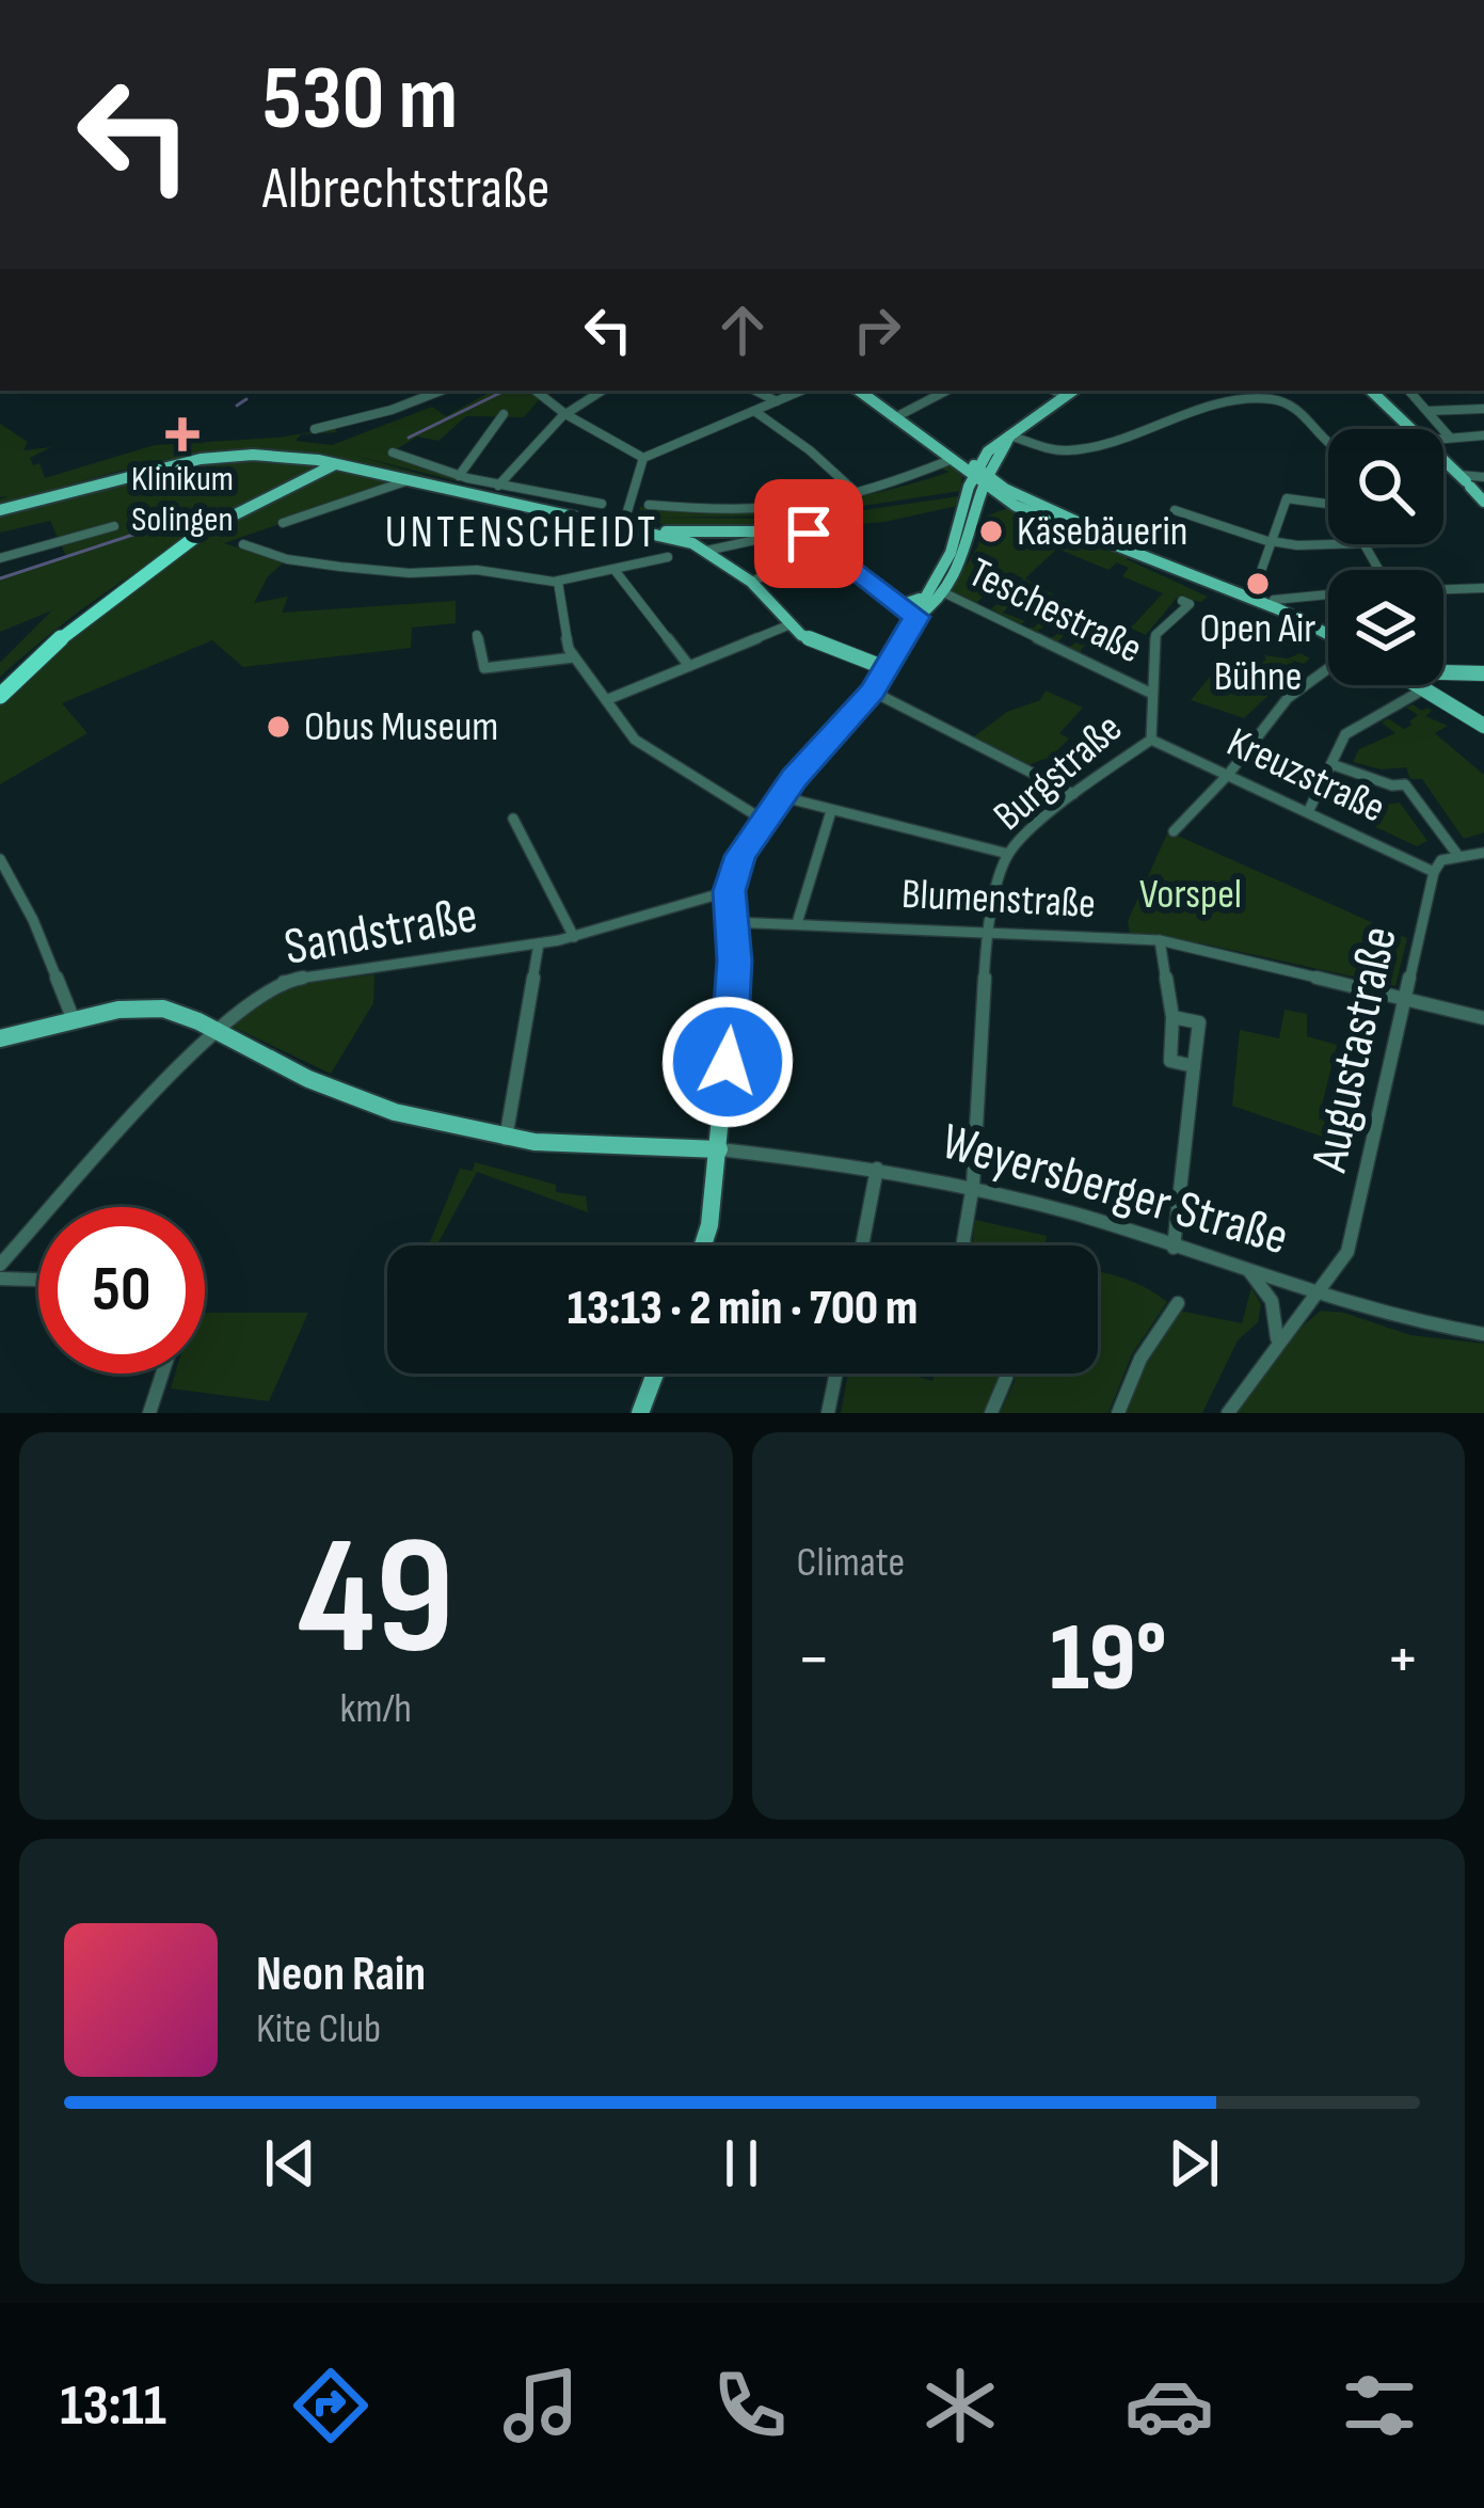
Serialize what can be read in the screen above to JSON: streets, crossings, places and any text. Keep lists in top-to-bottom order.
{
  "streets": {
    "street": [
      "Teschestraße",
      "Burgstraße",
      "Kreuzstraße",
      "Blumenstraße",
      "Sandstraße",
      "Augustastraße",
      "Weyersberger Straße"
    ]
  },
  "crossings": [
    ["Teschestraße", "Burgstraße"],
    ["Burgstraße", "Kreuzstraße"],
    ["Burgstraße", "Blumenstraße"],
    ["Burgstraße", "Weyersberger Straße"],
    ["Kreuzstraße", "Augustastraße"],
    ["Blumenstraße", "Augustastraße"],
    ["Augustastraße", "Weyersberger Straße"]
  ],
  "districts": ["UNTENSCHEIDT"],
  "parks": ["Vorspel"],
  "places": {
    "health": ["Klinikum Solingen"],
    "other": ["Käsebäuerin", "Open Air Bühne", "Obus Museum"]
  },
  "page": {
    "turn": ["530 m", "Albrechtstraße"],
    "limit": "50",
    "trip": "13:13 · 2 min · 700 m",
    "tile": [
      ["49", "km/h"],
      "Climate"
    ],
    "heat": ["−", "19°", "+"],
    "song": ["Neon Rain", "Kite Club"],
    "tabs": "13:11"
  }
}
